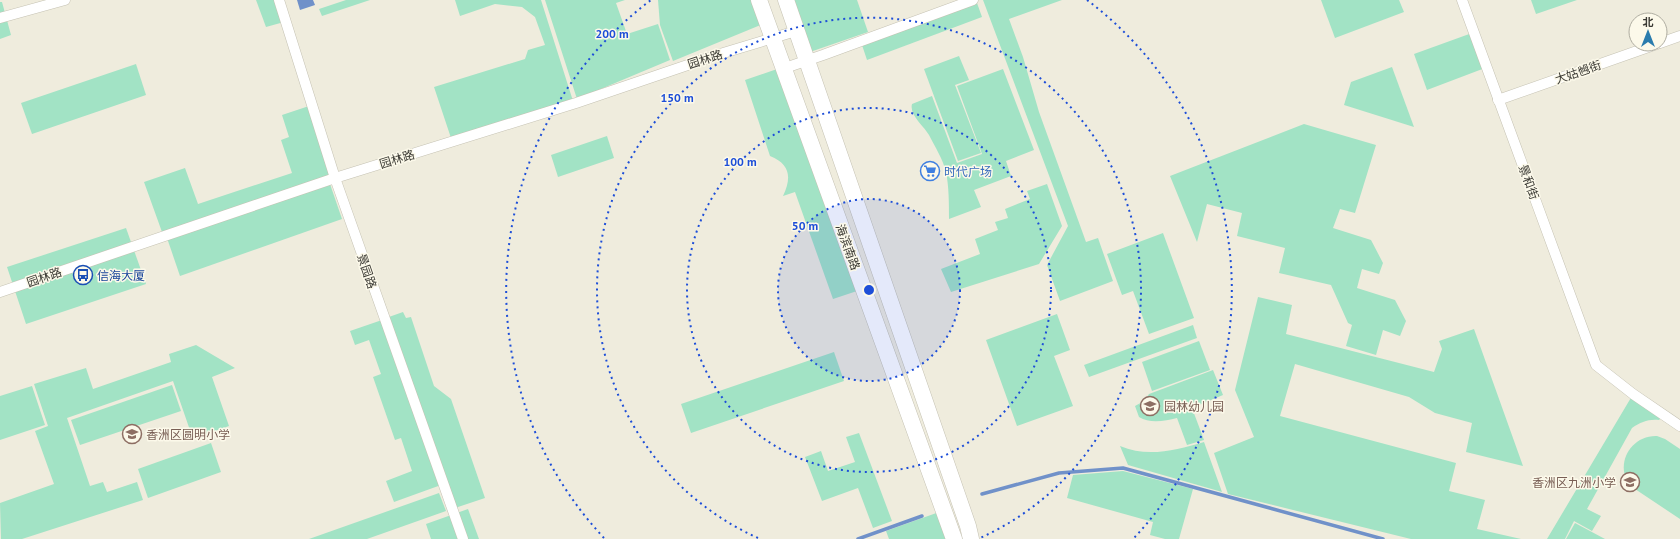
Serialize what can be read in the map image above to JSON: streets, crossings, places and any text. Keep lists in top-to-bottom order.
{
  "streets": {
    "main road": ["海滨南路"],
    "street": [
      "园林路",
      "大姑乸街",
      "景和街",
      "景园路"
    ]
  },
  "crossings": [
    ["园林路", "海滨南路"],
    ["园林路", "景园路"],
    ["大姑乸街", "景和街"]
  ],
  "places": {
    "supermarket": ["时代广场"],
    "bus stop": ["信海大厦"],
    "school or university": ["园林幼儿园", "香洲区圆明小学", "香洲区九洲小学"]
  },
  "north": "top",
  "rings": [
    "200 m",
    "150 m",
    "100 m",
    "50 m"
  ]
}
